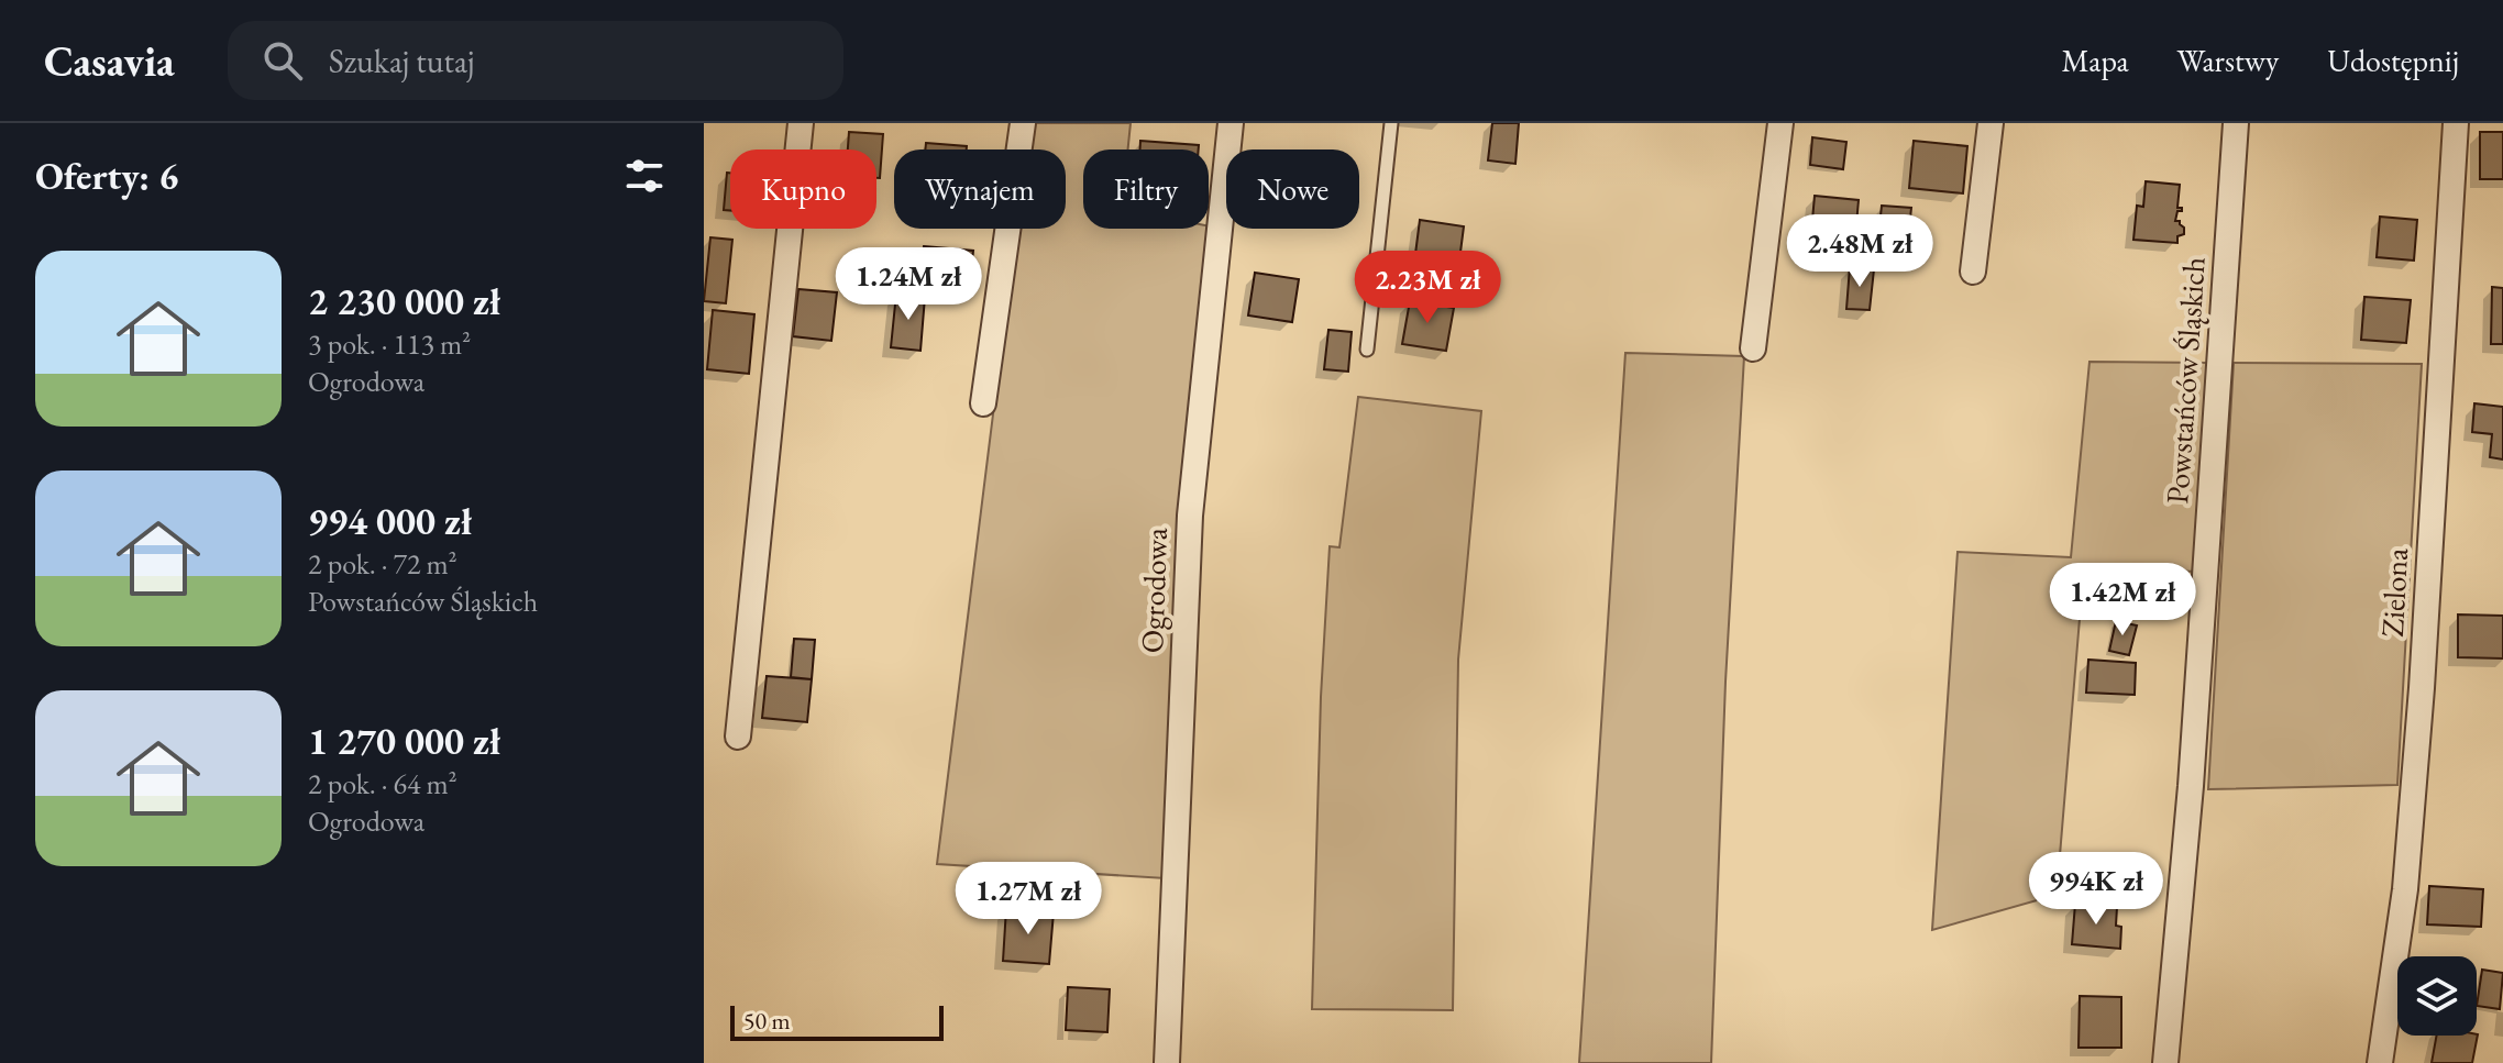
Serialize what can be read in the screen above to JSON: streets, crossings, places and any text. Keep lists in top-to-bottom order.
{
  "streets": {
    "street": ["Powstańców Śląskich", "Ogrodowa", "Zielona"]
  },
  "scale_bar": "50 m",
  "page": {
    "header": "Casavia",
    "search": "Szukaj tutaj",
    "nav": ["Mapa", "Warstwy", "Udostępnij"],
    "heading": "Oferty: 6",
    "chip": [
      "Kupno",
      "Wynajem",
      "Filtry",
      "Nowe"
    ],
    "price": [
      "2.48M zł",
      "1.24M zł",
      "2.23M zł",
      "1.42M zł",
      "994K zł",
      "1.27M zł"
    ],
    "list": [
      {
        "name": "2 230 000 zł",
        "note": "3 pok. · 113 m² · Ogrodowa"
      },
      {
        "name": "994 000 zł",
        "note": "2 pok. · 72 m² · Powstańców Śląskich"
      },
      {
        "name": "1 270 000 zł",
        "note": "2 pok. · 64 m² · Ogrodowa"
      }
    ],
    "scale": "50 m"
  }
}
